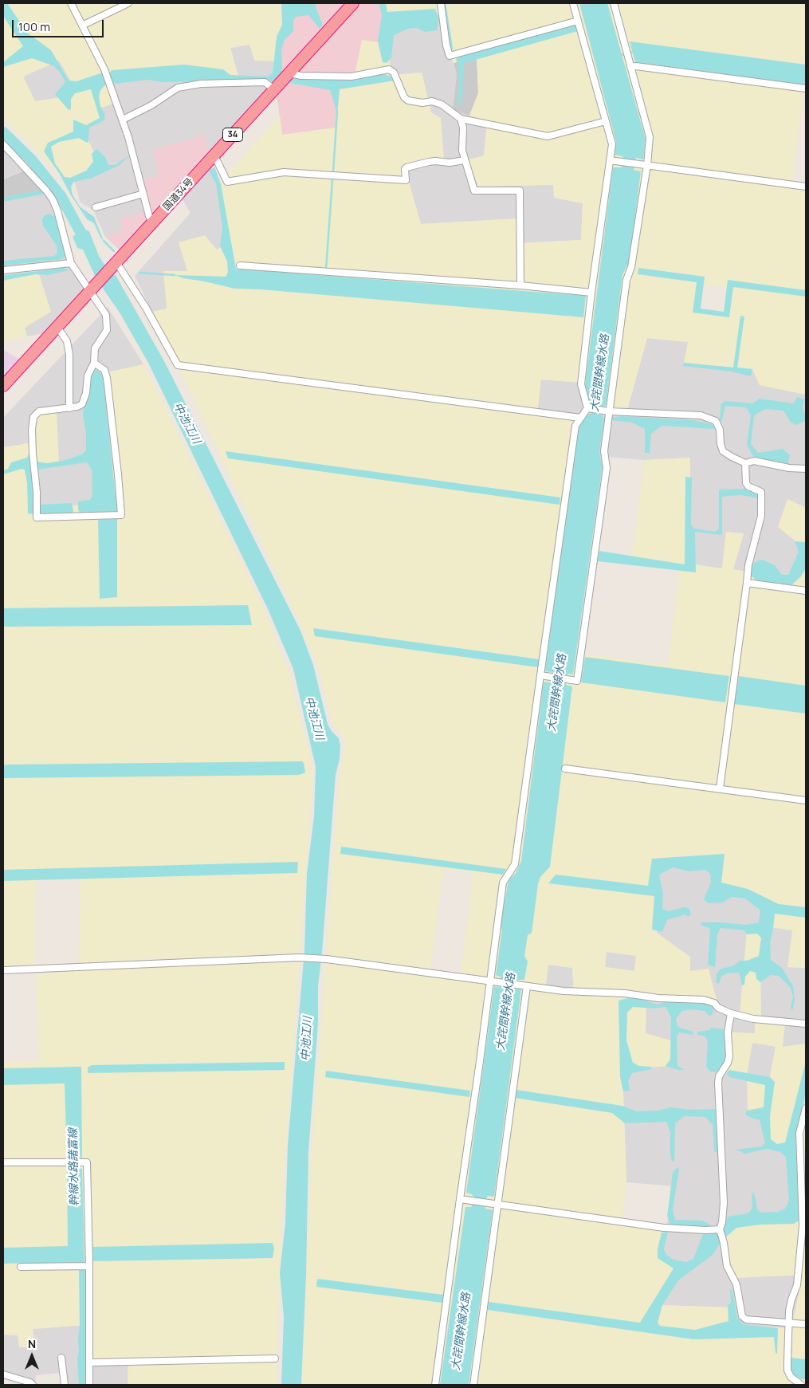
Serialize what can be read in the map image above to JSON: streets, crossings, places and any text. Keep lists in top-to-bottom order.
{
  "streets": {
    "highway": ["34", "国道34号"]
  },
  "water": ["大詫間幹線水路", "中池江川", "幹線水路諸富線"],
  "scale_bar": "100 m",
  "north": "top"
}
